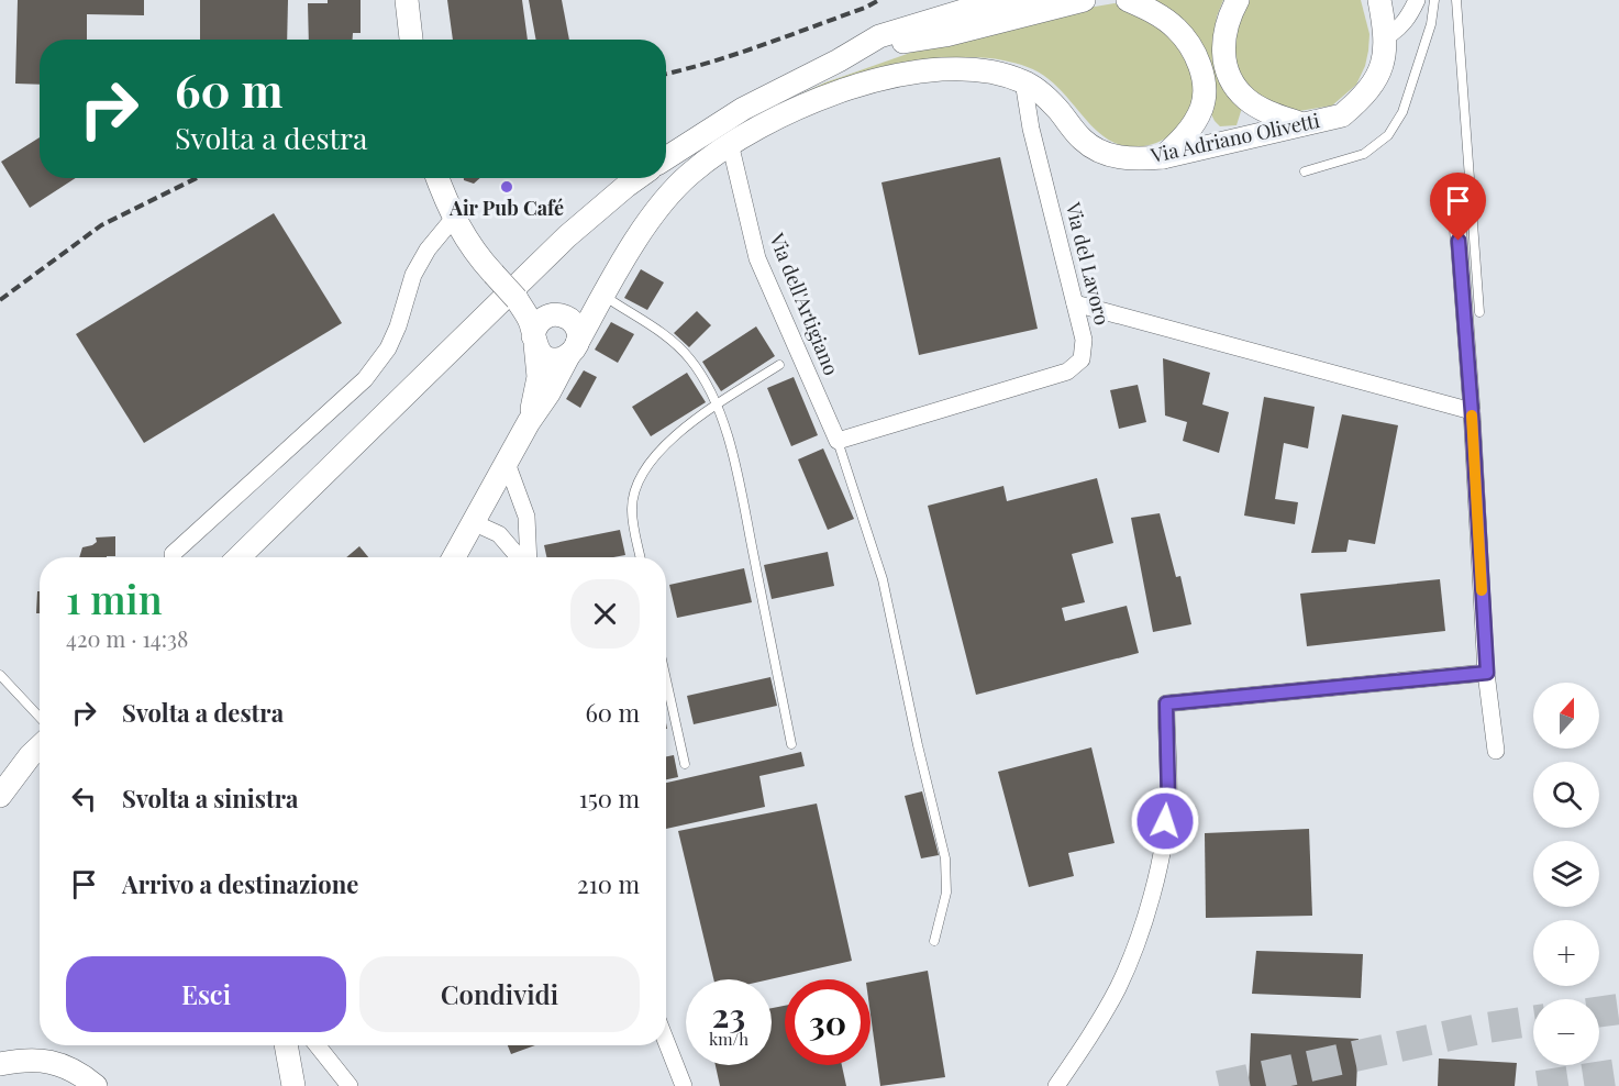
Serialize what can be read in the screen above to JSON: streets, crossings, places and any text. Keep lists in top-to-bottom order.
{
  "streets": {
    "main road": ["Via Adriano Olivetti"],
    "street": ["Via del Lavoro", "Via dell'Artigiano"]
  },
  "crossings": [
    ["Via Adriano Olivetti", "Via del Lavoro"],
    ["Via Adriano Olivetti", "Via dell'Artigiano"],
    ["Via del Lavoro", "Via dell'Artigiano"]
  ],
  "places": ["Air Pub Café"],
  "north": "top",
  "page": {
    "turn": ["60 m", "Svolta a destra"],
    "heading": ["1 min", "420 m · 14:38"],
    "list": [
      {
        "name": "Svolta a destra",
        "value": "60 m"
      },
      {
        "name": "Svolta a sinistra",
        "value": "150 m"
      },
      {
        "name": "Arrivo a destinazione",
        "value": "210 m"
      }
    ],
    "map_buttons": ["+", "−"],
    "buttons": ["Esci", "Condividi"],
    "speed": "23 km/h",
    "limit": "30"
  }
}
